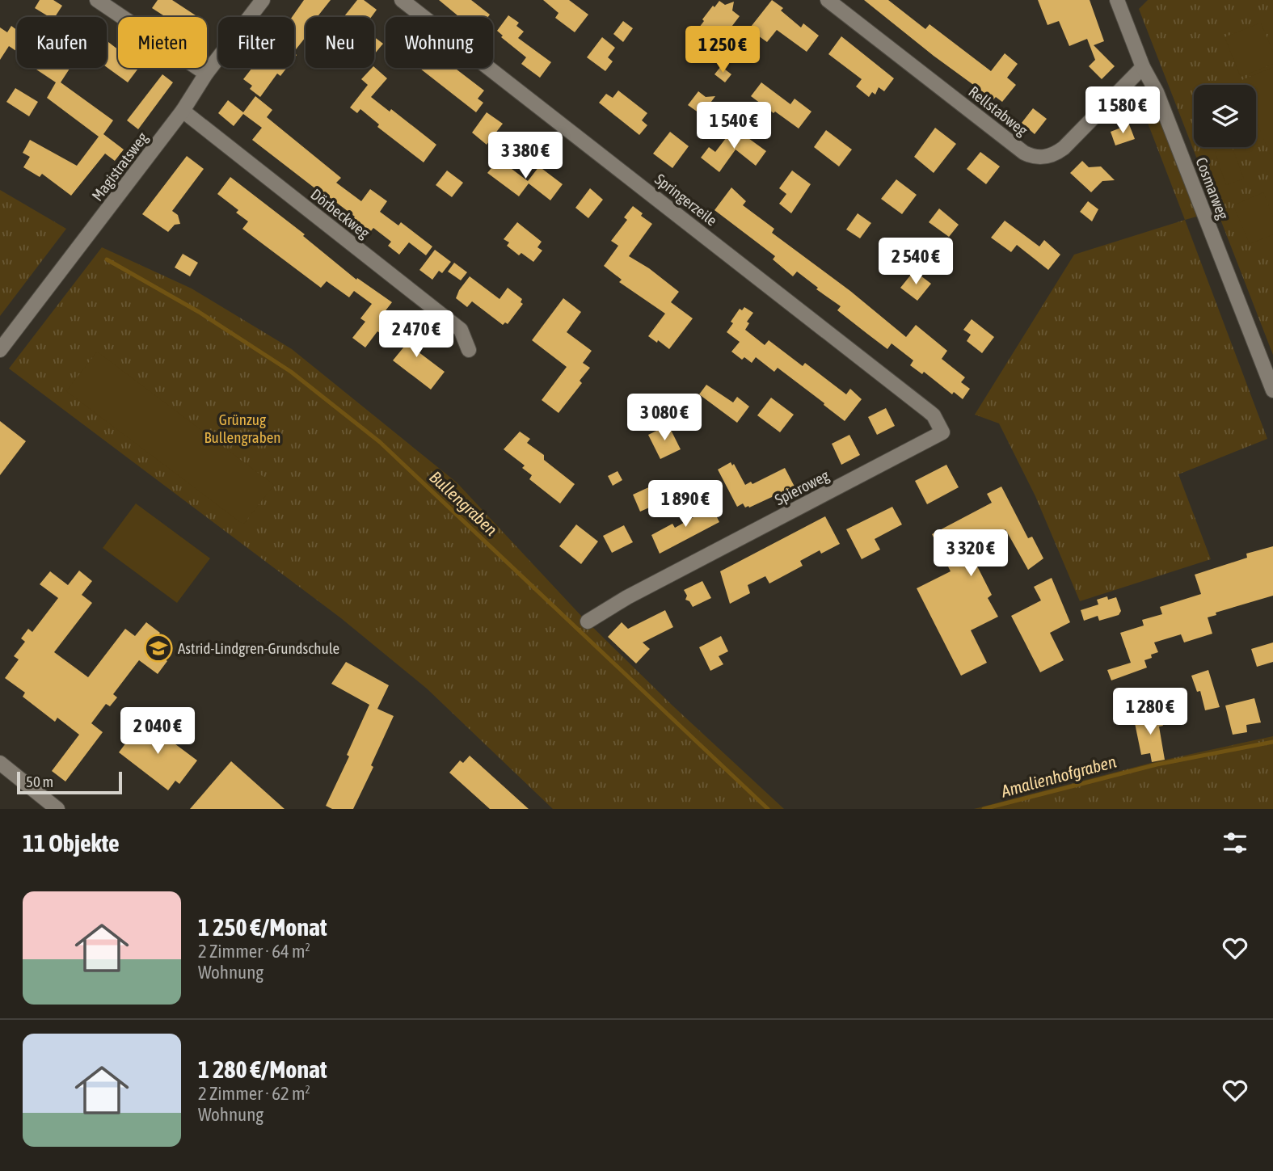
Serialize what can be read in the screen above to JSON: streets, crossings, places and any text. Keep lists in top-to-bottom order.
{
  "streets": {
    "street": [
      "Rellstabweg",
      "Magistratsweg",
      "Cosmarweg",
      "Springerzeile",
      "Dörbeckweg",
      "Spieroweg"
    ]
  },
  "crossings": [
    ["Rellstabweg", "Cosmarweg"],
    ["Magistratsweg", "Dörbeckweg"],
    ["Springerzeile", "Spieroweg"]
  ],
  "water": ["Bullengraben", "Amalienhofgraben"],
  "parks": ["Grünzug Bullengraben"],
  "places": {
    "school or university": ["Astrid-Lindgren-Grundschule"]
  },
  "scale_bar": "50 m",
  "page": {
    "chip": [
      "Kaufen",
      "Mieten",
      "Filter",
      "Neu",
      "Wohnung"
    ],
    "price": [
      "1 250 €",
      "1 580 €",
      "1 540 €",
      "3 380 €",
      "2 540 €",
      "2 470 €",
      "3 080 €",
      "1 890 €",
      "3 320 €",
      "1 280 €",
      "2 040 €"
    ],
    "scale": "50 m",
    "heading": "11 Objekte",
    "list": [
      {
        "name": "1 250 €/Monat",
        "note": "2 Zimmer · 64 m² · Wohnung"
      },
      {
        "name": "1 280 €/Monat",
        "note": "2 Zimmer · 62 m² · Wohnung"
      }
    ]
  }
}
